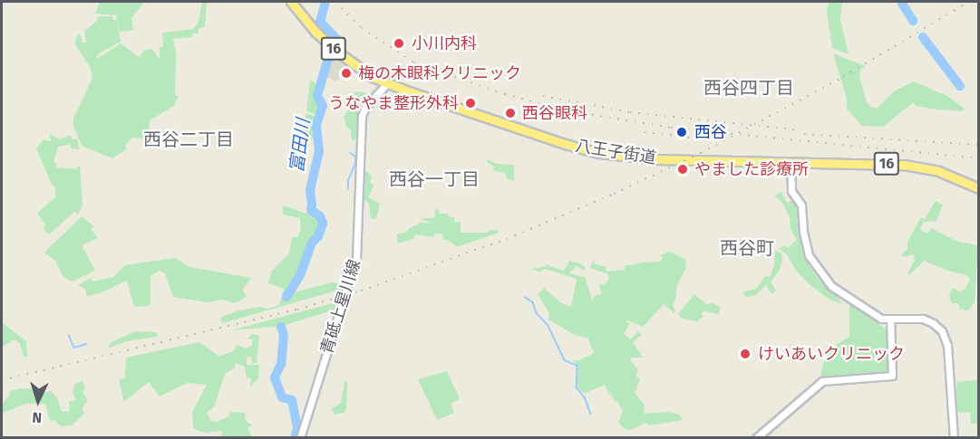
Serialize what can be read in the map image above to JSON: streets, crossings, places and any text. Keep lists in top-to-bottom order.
{
  "streets": {
    "highway": ["16", "八王子街道"],
    "street": ["青砥上星川線"]
  },
  "crossings": [
    ["八王子街道", "青砥上星川線"]
  ],
  "districts": [
    "西谷四丁目",
    "西谷二丁目",
    "西谷一丁目",
    "西谷町"
  ],
  "water": ["富田川"],
  "places": [
    "小川内科",
    "梅の木眼科クリニック",
    "うなやま整形外科",
    "西谷眼科",
    "西谷",
    "やました診療所",
    "けいあいクリニック"
  ],
  "north": "bottom"
}
